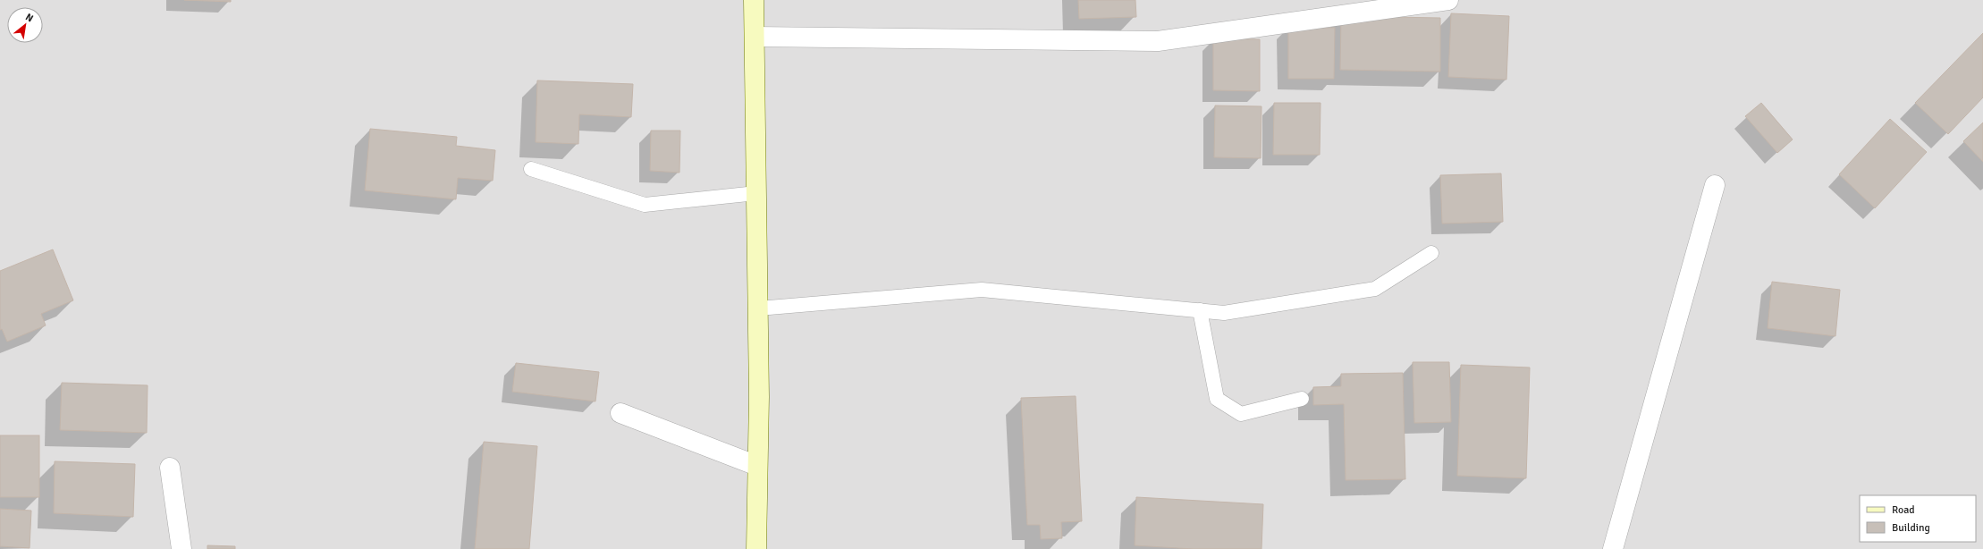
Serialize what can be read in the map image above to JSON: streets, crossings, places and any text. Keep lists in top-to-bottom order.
{
  "legend": ["Road", "Building"],
  "north": "top right"
}
